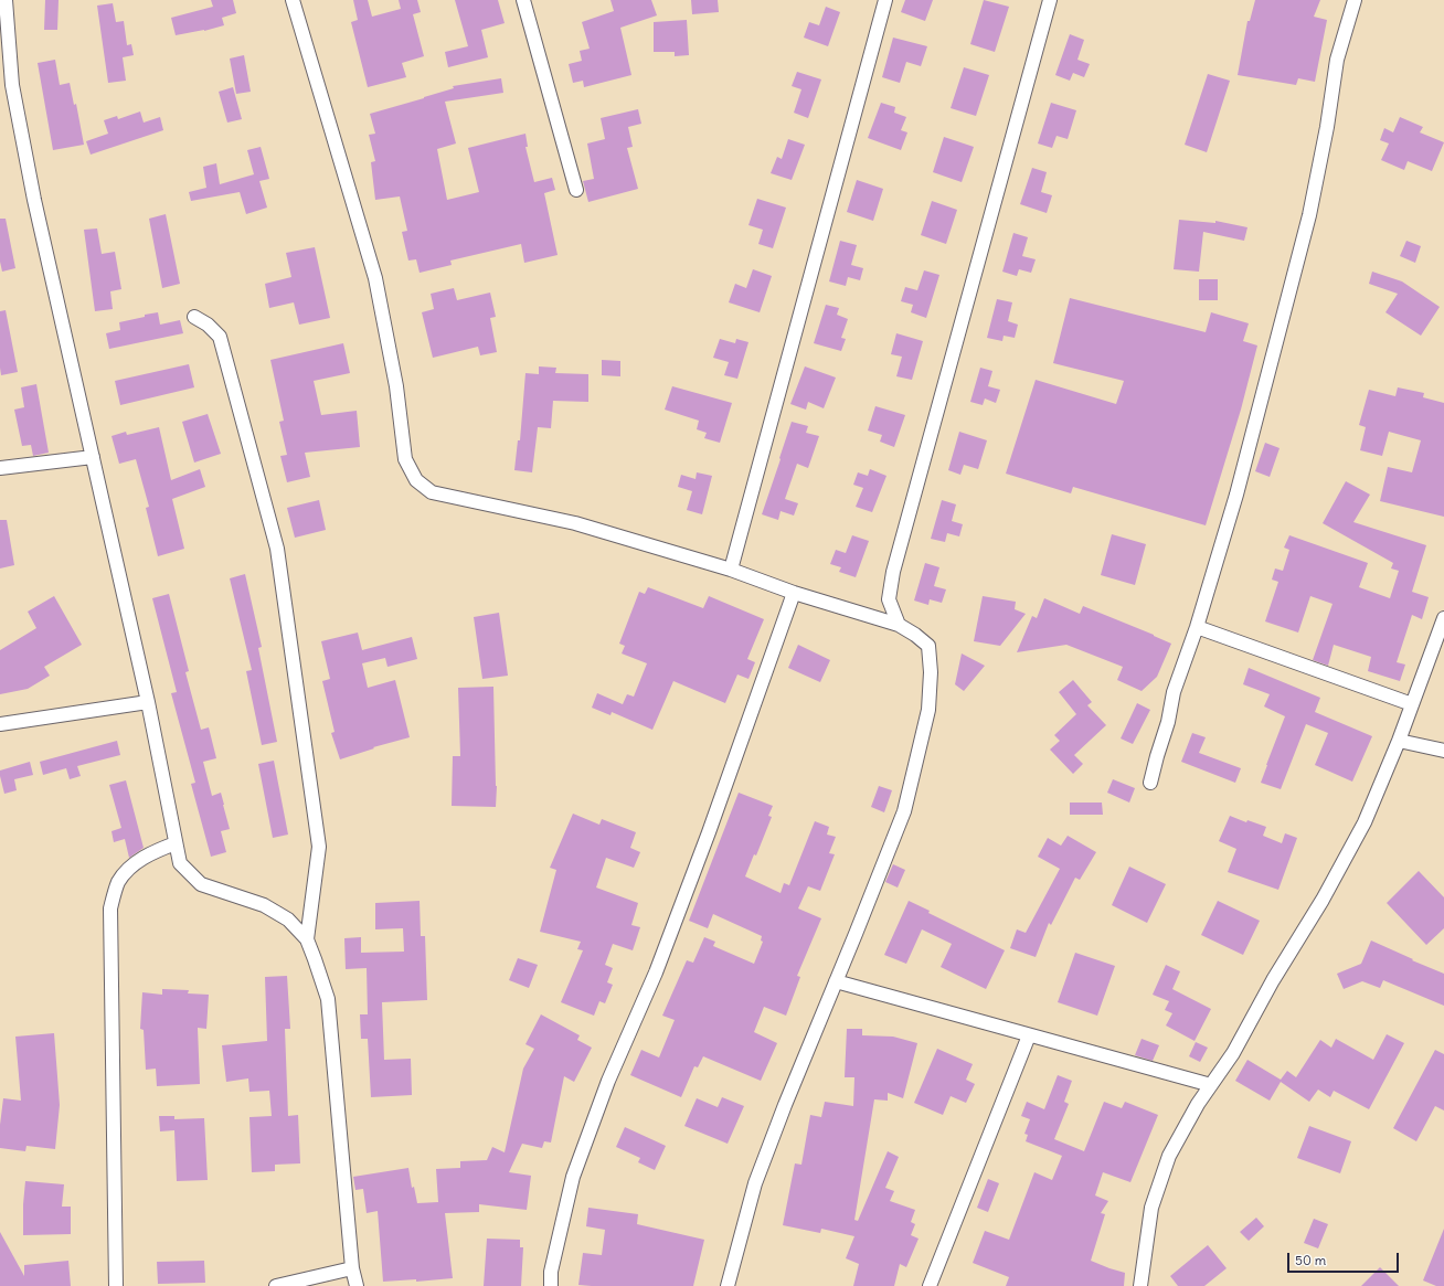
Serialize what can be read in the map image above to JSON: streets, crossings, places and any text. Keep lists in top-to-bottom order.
{
  "scale_bar": "50 m"
}
